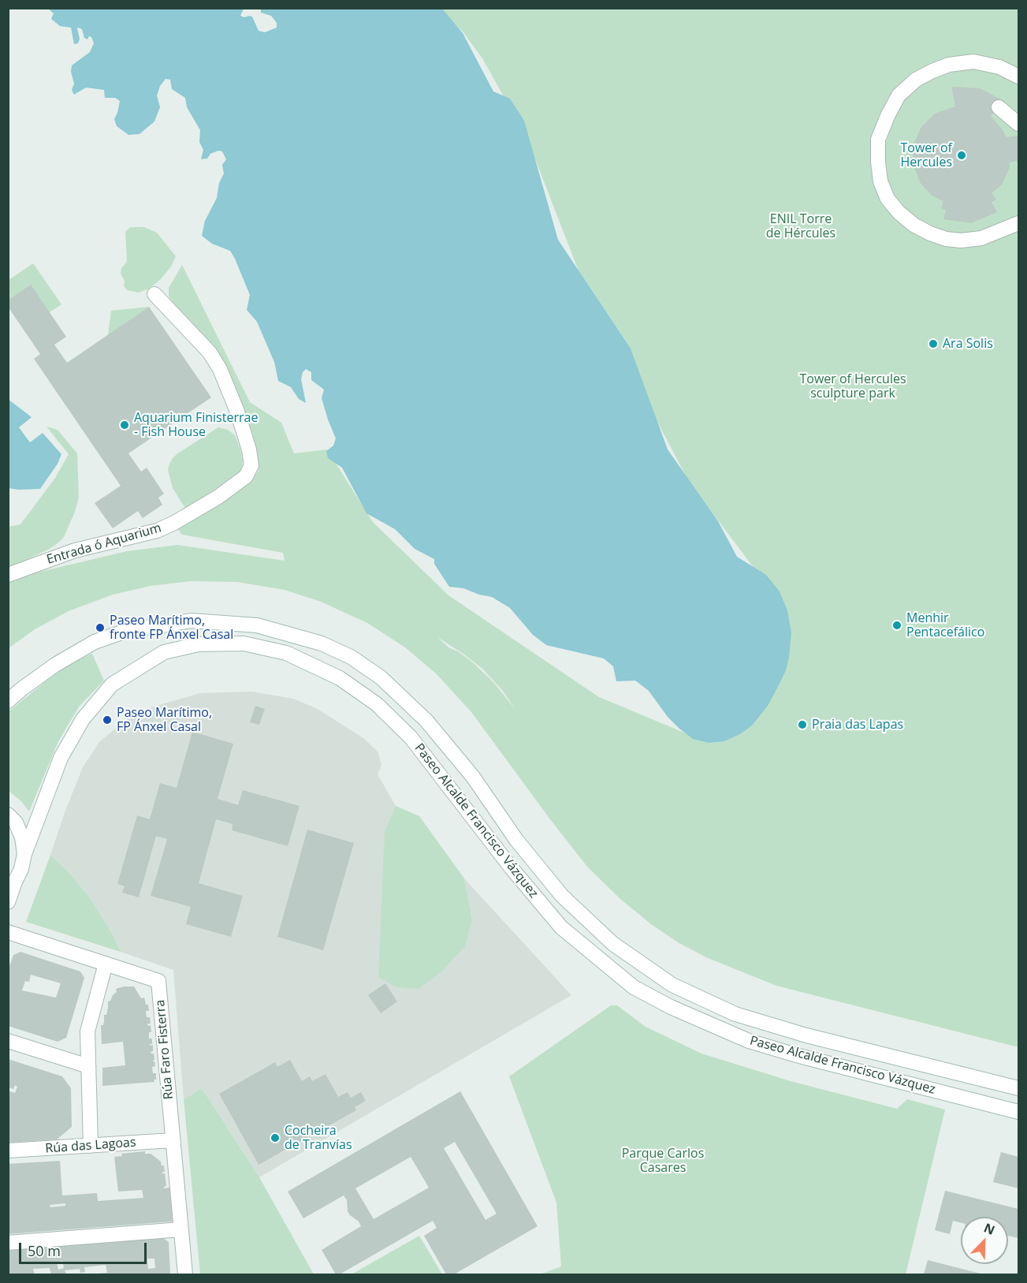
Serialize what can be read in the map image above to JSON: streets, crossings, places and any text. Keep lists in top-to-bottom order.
{
  "streets": {
    "main road": [
      "Entrada ó Aquarium",
      "Paseo Alcalde Francisco Vázquez",
      "Rúa Faro Fisterra",
      "Rúa das Lagoas"
    ]
  },
  "crossings": [
    ["Rúa Faro Fisterra", "Rúa das Lagoas"]
  ],
  "parks": ["ENIL Torre de Hércules", "Tower of Hercules sculpture park", "Parque Carlos Casares"],
  "places": [
    "Tower of Hercules",
    "Ara Solis",
    "Aquarium Finisterrae - Fish House",
    "Menhir Pentacefálico",
    "Paseo Marítimo, fronte FP Ánxel Casal",
    "Paseo Marítimo, FP Ánxel Casal",
    "Praia das Lapas",
    "Cocheira de Tranvías"
  ],
  "scale_bar": "50 m",
  "north": "top right"
}
